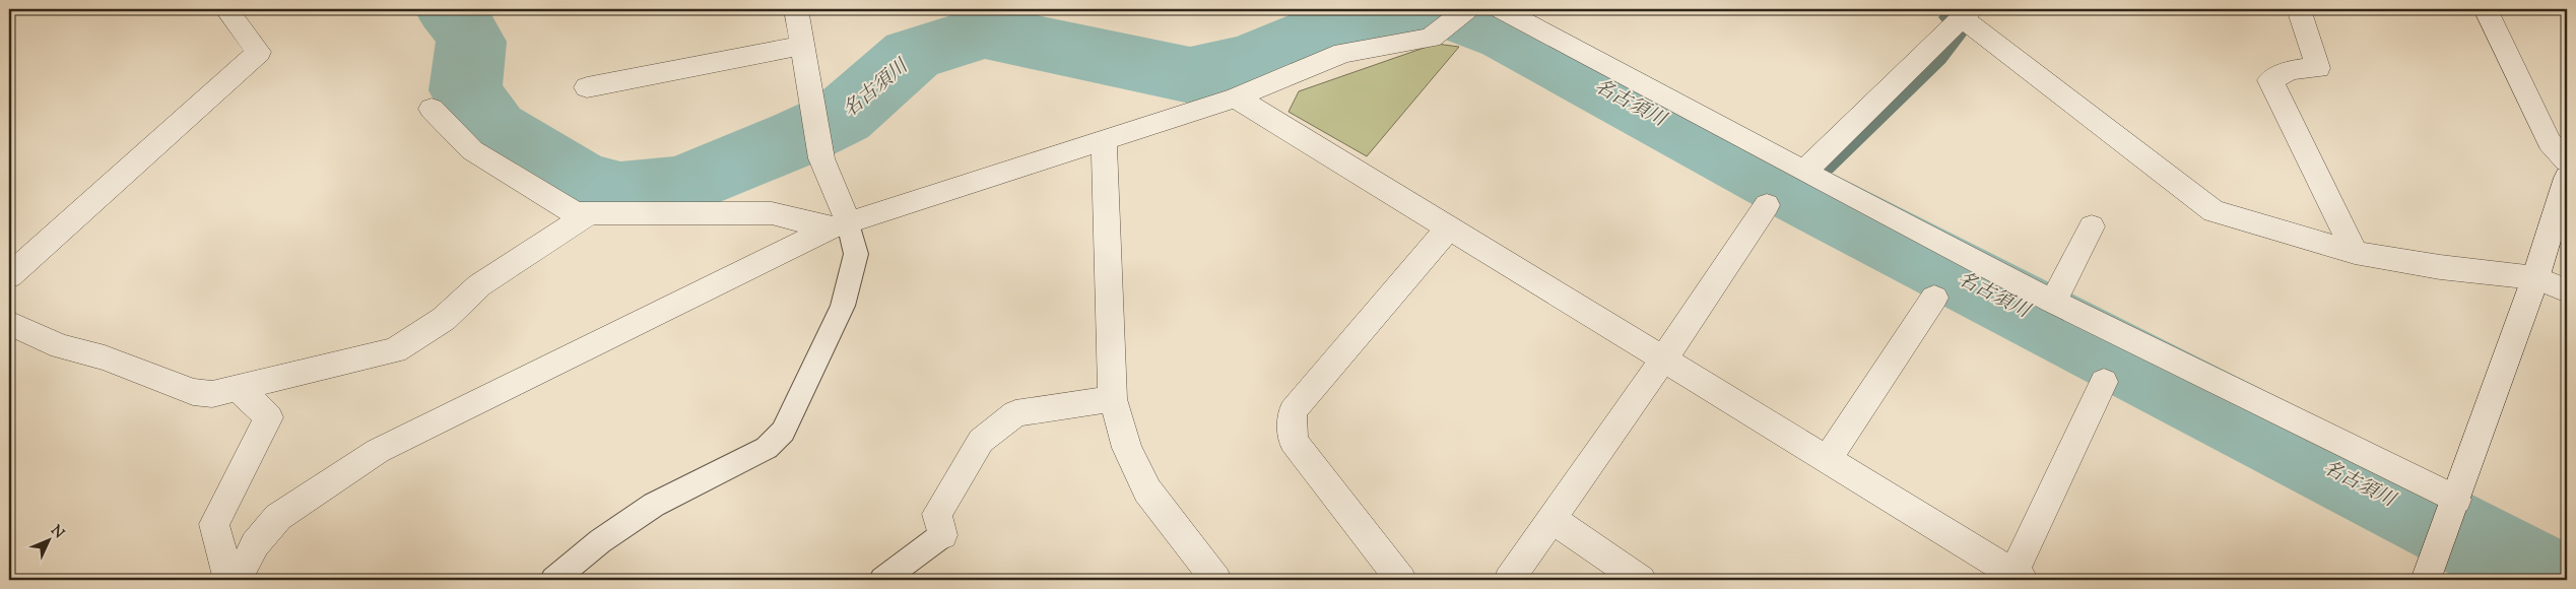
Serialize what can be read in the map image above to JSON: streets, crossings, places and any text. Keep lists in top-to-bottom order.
{
  "water": ["名古須川"],
  "north": "top right"
}
